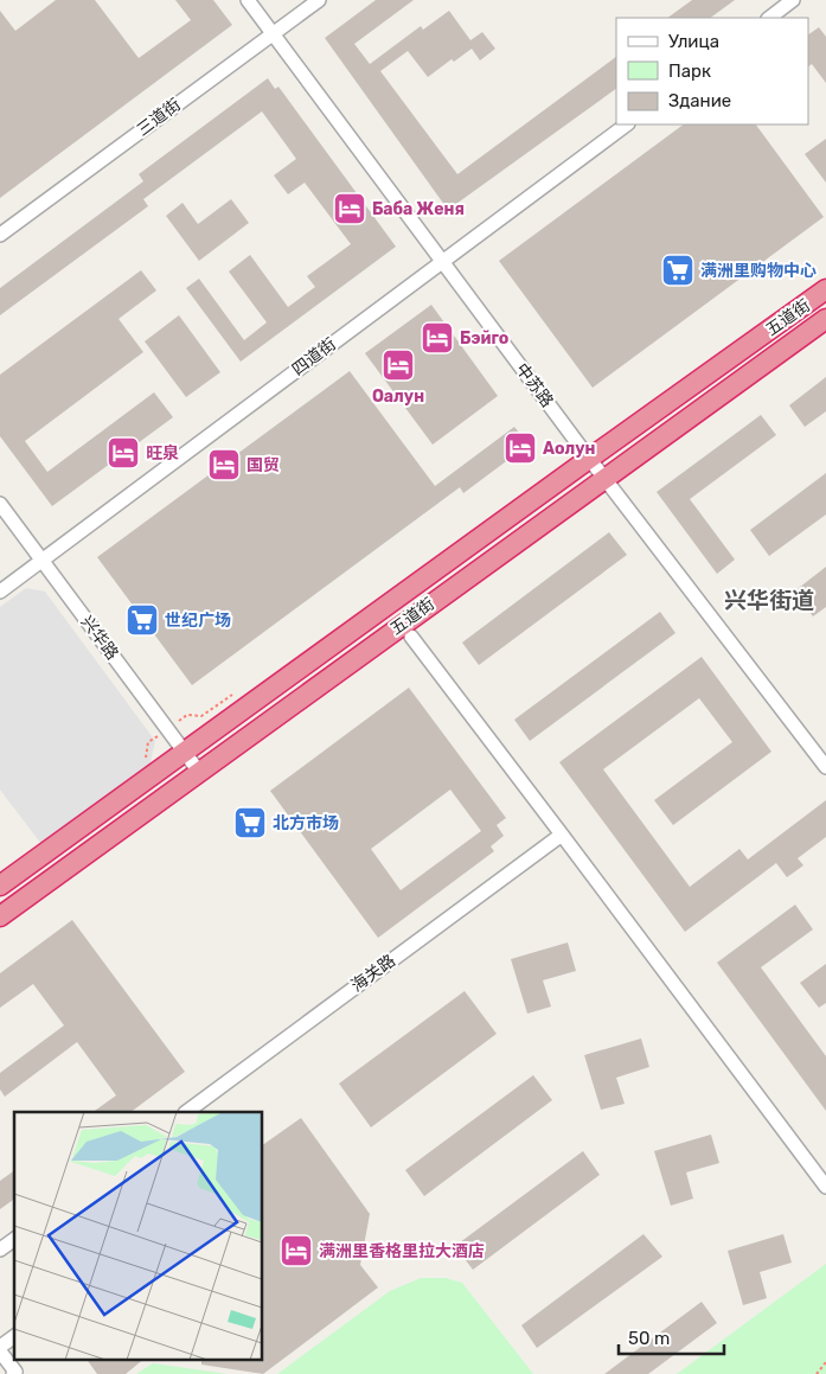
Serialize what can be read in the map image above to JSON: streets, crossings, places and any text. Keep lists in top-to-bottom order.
{
  "streets": {
    "highway": ["五道街"],
    "street": [
      "三道街",
      "四道街",
      "中苏路",
      "兴华路",
      "海关路"
    ]
  },
  "crossings": [
    ["三道街", "中苏路"],
    ["五道街", "中苏路"],
    ["五道街", "兴华路"],
    ["四道街", "中苏路"],
    ["四道街", "兴华路"]
  ],
  "districts": ["兴华街道"],
  "places": {
    "hotel": [
      "Баба Женя",
      "Бэйго",
      "Оалун",
      "Аолун",
      "旺泉",
      "国贸",
      "满洲里香格里拉大酒店"
    ],
    "supermarket": ["满洲里购物中心", "世纪广场", "北方市场"]
  },
  "legend": ["Улица", "Парк", "Здание"],
  "scale_bar": "50 m"
}
